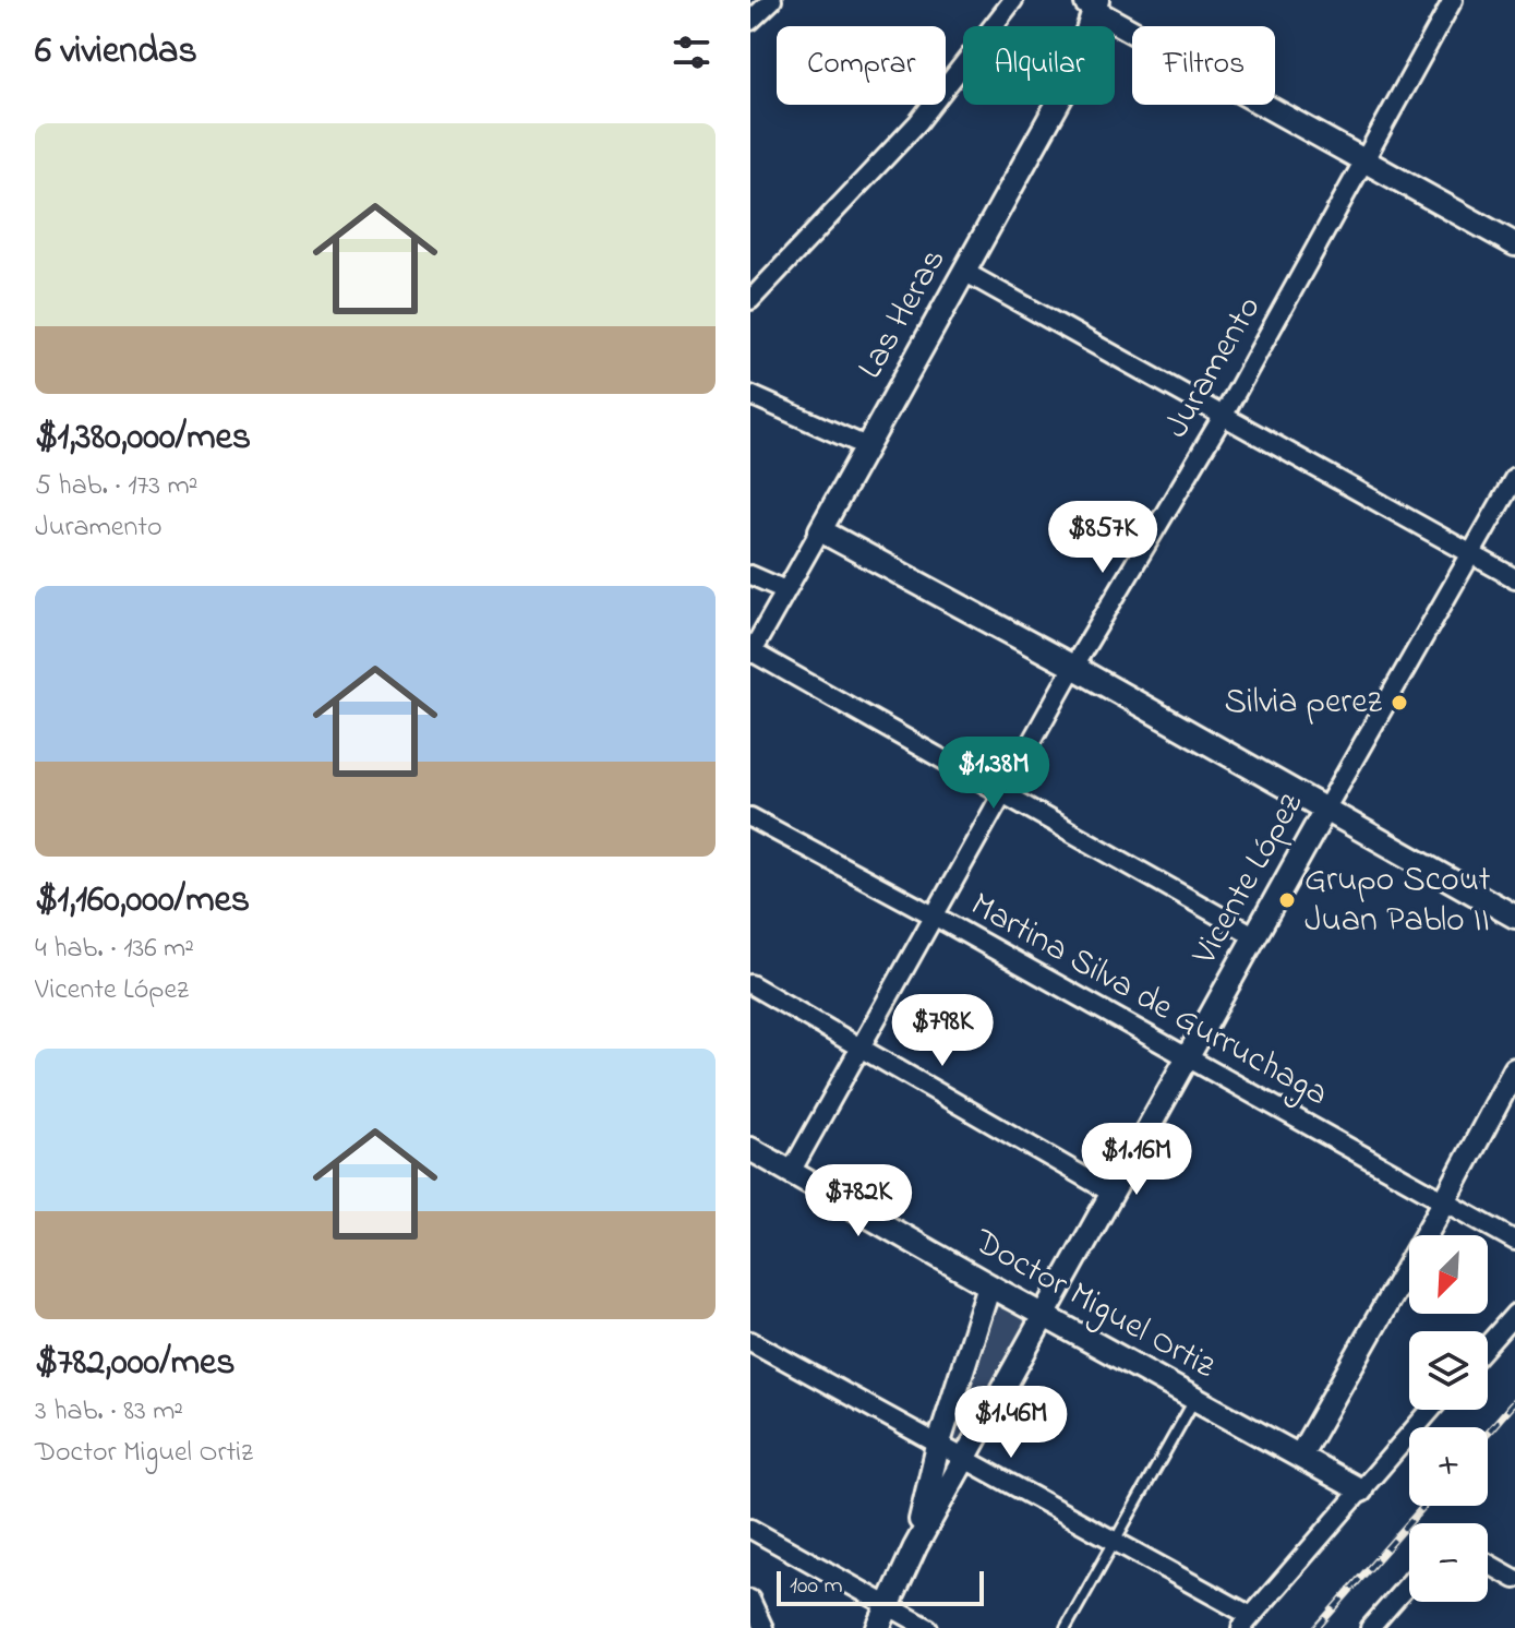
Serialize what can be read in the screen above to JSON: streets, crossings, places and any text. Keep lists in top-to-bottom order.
{
  "streets": {
    "street": [
      "Las Heras",
      "Juramento",
      "Vicente López",
      "Martina Silva de Gurruchaga",
      "Doctor Miguel Ortiz"
    ]
  },
  "crossings": [
    ["Juramento", "Martina Silva de Gurruchaga"],
    ["Juramento", "Doctor Miguel Ortiz"],
    ["Vicente López", "Martina Silva de Gurruchaga"],
    ["Vicente López", "Doctor Miguel Ortiz"]
  ],
  "places": ["Silvia perez", "Grupo Scout Juan Pablo II"],
  "scale_bar": "100 m",
  "north": "bottom left",
  "page": {
    "heading": "6 viviendas",
    "chip": ["Comprar", "Alquilar", "Filtros"],
    "list": [
      {
        "name": "$1,380,000/mes",
        "note": "5 hab. · 173 m² · Juramento"
      },
      {
        "name": "$1,160,000/mes",
        "note": "4 hab. · 136 m² · Vicente López"
      },
      {
        "name": "$782,000/mes",
        "note": "3 hab. · 83 m² · Doctor Miguel Ortiz"
      }
    ],
    "price": [
      "$857K",
      "$1.38M",
      "$798K",
      "$1.16M",
      "$782K",
      "$1.46M"
    ],
    "map_buttons": ["+", "−"],
    "scale": "100 m"
  }
}
